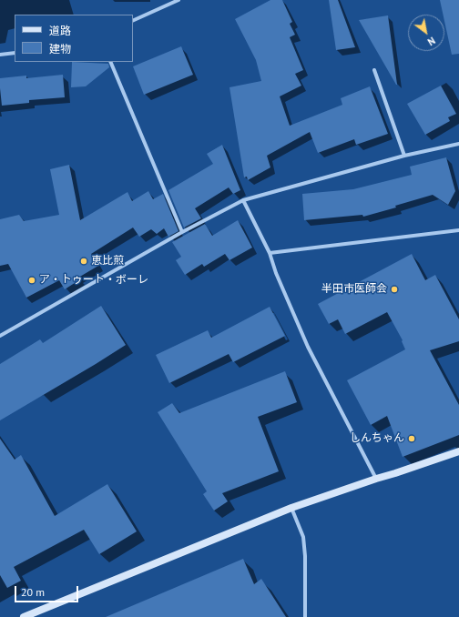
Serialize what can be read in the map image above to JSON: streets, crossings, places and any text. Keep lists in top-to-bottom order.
{
  "places": [
    "恵比煎",
    "ア・トゥート・ボーレ",
    "半田市医師会",
    "しんちゃん"
  ],
  "legend": ["道路", "建物"],
  "scale_bar": "20 m",
  "north": "bottom right"
}
